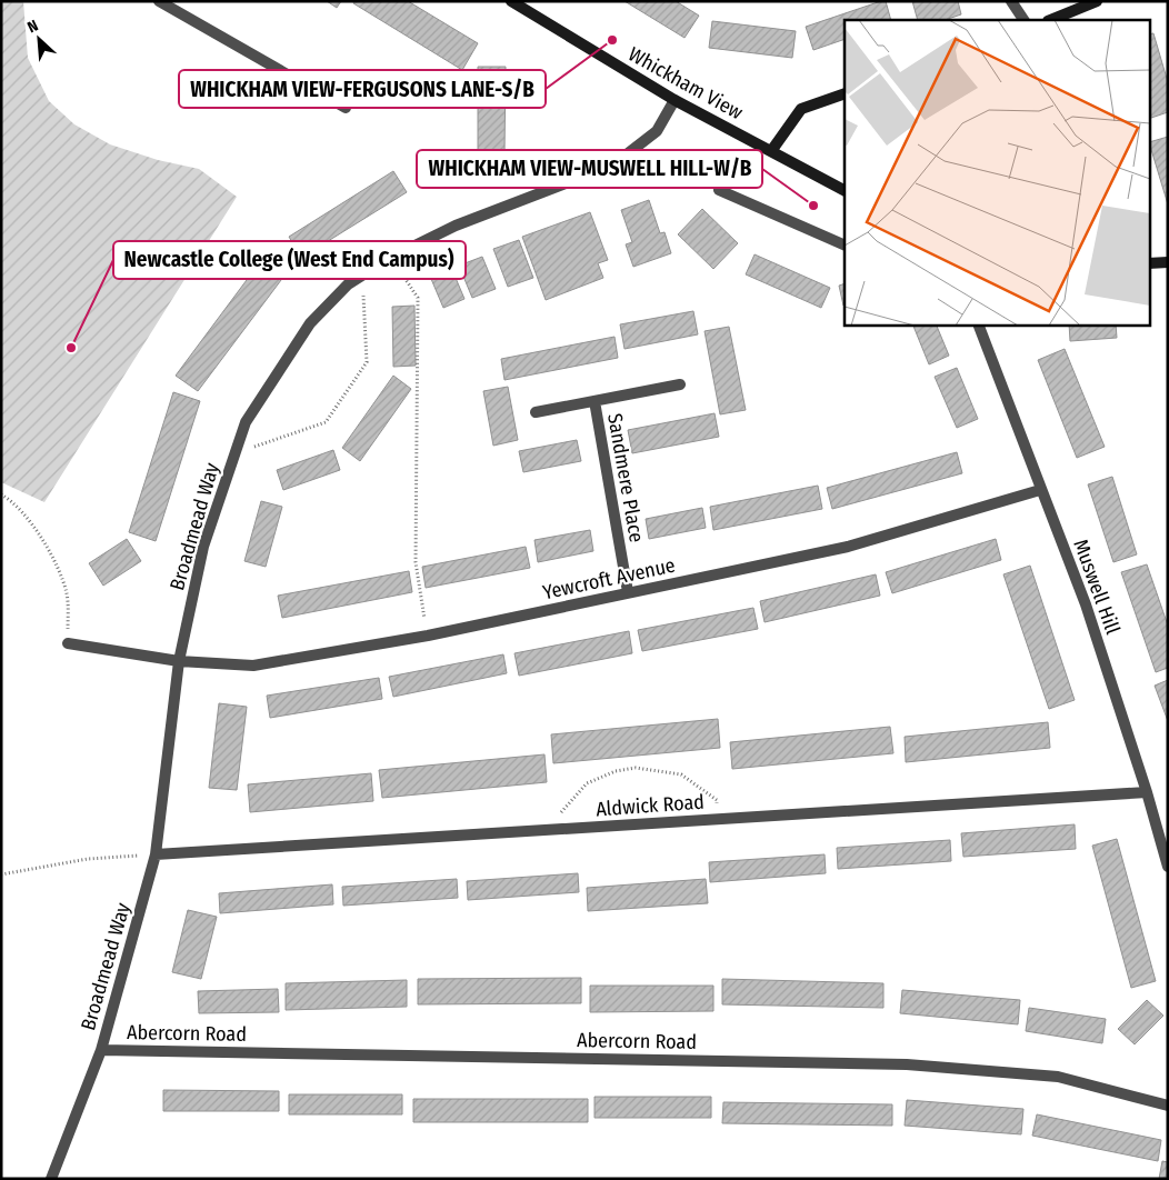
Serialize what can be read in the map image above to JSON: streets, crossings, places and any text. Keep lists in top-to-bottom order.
{
  "streets": {
    "main road": ["Whickham View"],
    "street": [
      "Sandmere Place",
      "Broadmead Way",
      "Yewcroft Avenue",
      "Muswell Hill",
      "Aldwick Road",
      "Abercorn Road"
    ]
  },
  "crossings": [
    ["Whickham View", "Broadmead Way"],
    ["Sandmere Place", "Yewcroft Avenue"],
    ["Broadmead Way", "Yewcroft Avenue"],
    ["Broadmead Way", "Aldwick Road"],
    ["Broadmead Way", "Abercorn Road"],
    ["Yewcroft Avenue", "Muswell Hill"],
    ["Muswell Hill", "Aldwick Road"]
  ],
  "places": ["WHICKHAM VIEW-FERGUSONS LANE-S/B", "WHICKHAM VIEW-MUSWELL HILL-W/B", "Newcastle College (West End Campus)"],
  "north": "top left"
}
